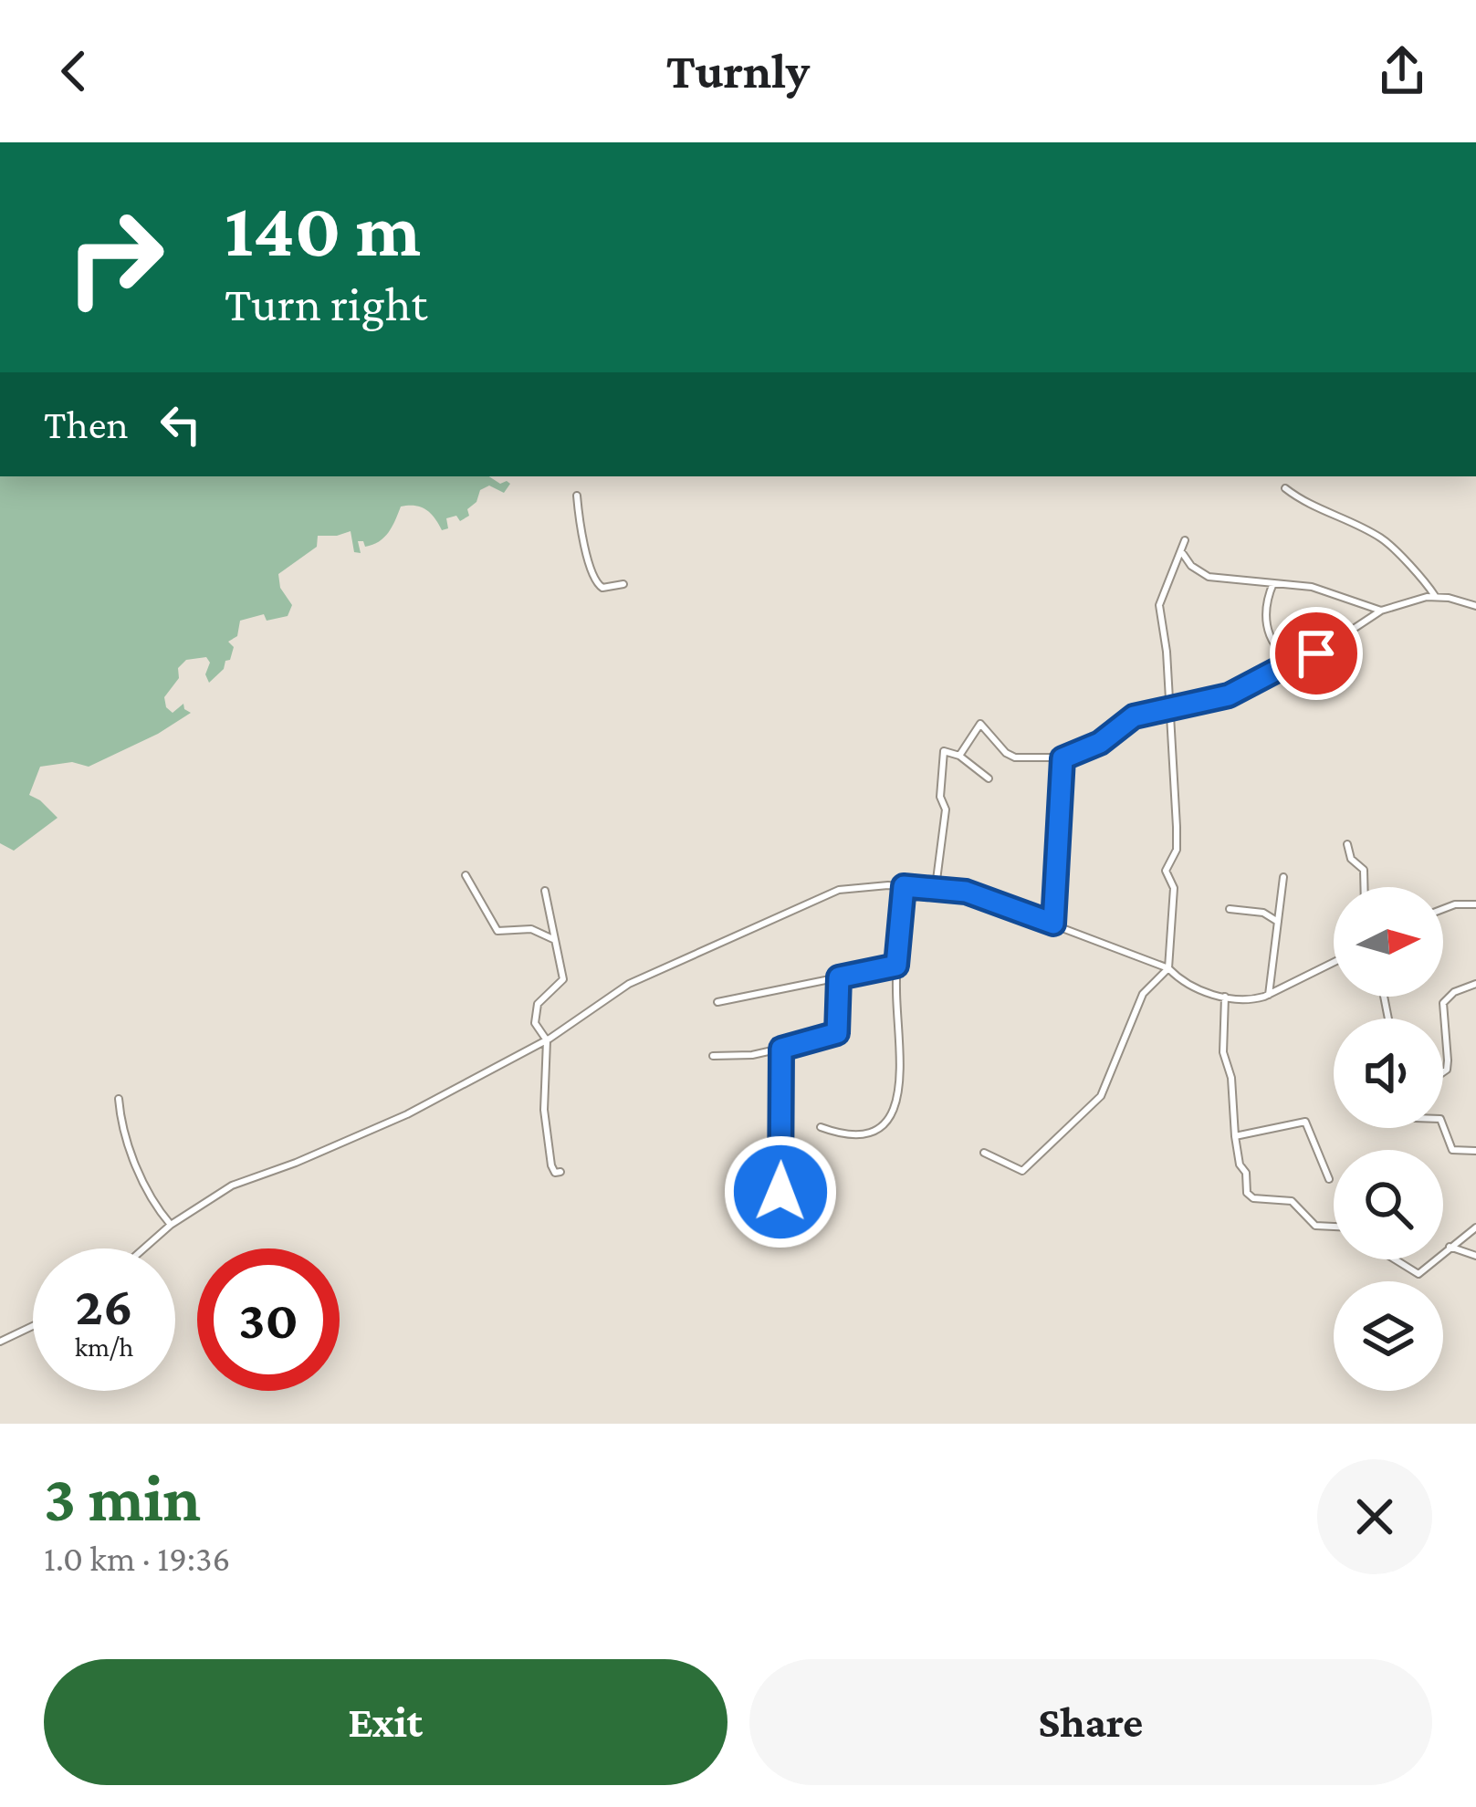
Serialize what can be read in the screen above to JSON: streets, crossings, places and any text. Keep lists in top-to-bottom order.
{
  "north": "right",
  "page": {
    "header": "Turnly",
    "turn": ["140 m", "Turn right"],
    "then": "Then",
    "speed": "26 km/h",
    "limit": "30",
    "heading": ["3 min", "1.0 km · 19:36"],
    "buttons": ["Exit", "Share"]
  }
}
